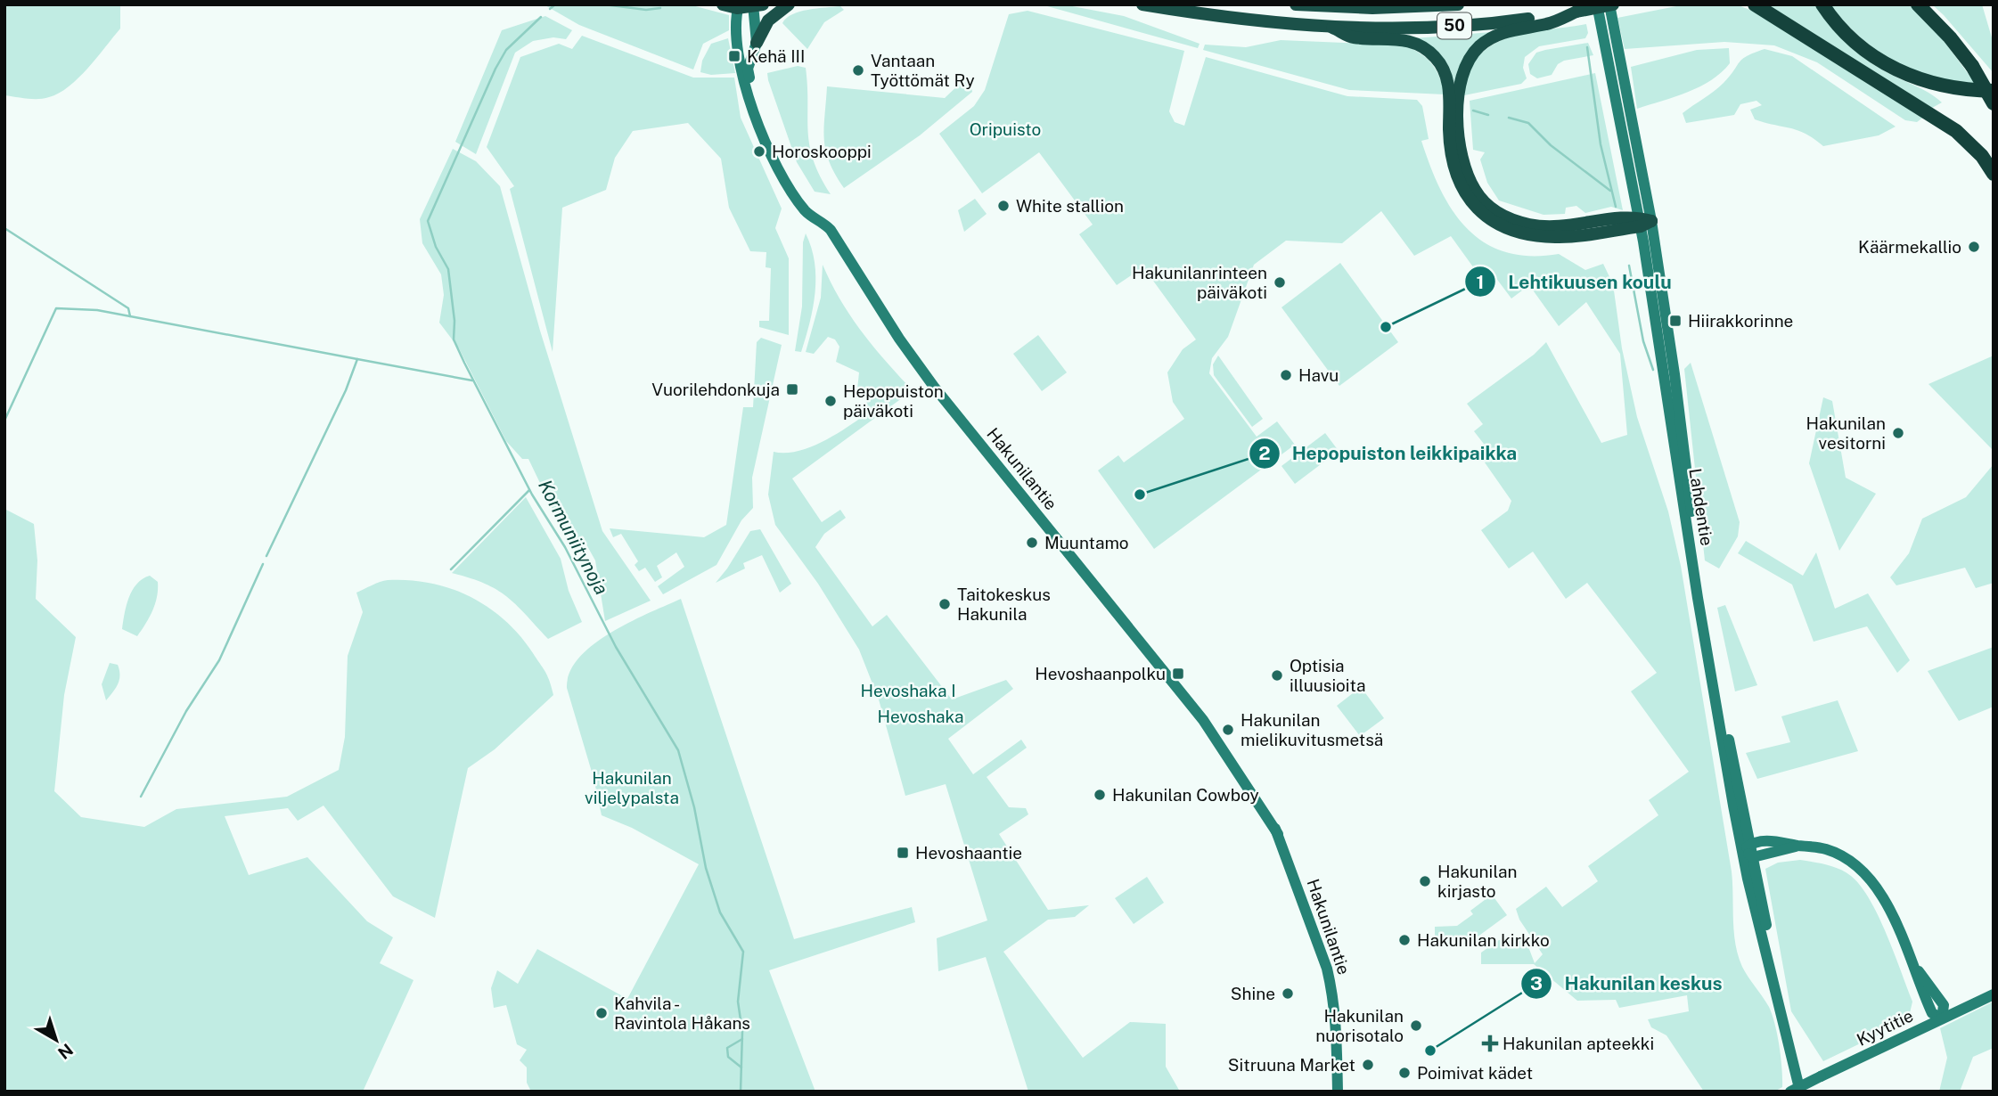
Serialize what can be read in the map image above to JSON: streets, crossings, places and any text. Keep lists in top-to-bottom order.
{
  "streets": {
    "highway": ["50"],
    "main road": ["Hakunilantie", "Lahdentie", "Kyytitie"]
  },
  "crossings": [
    ["50", "Lahdentie"]
  ],
  "water": ["Kormuniitynoja"],
  "parks": [
    "Oripuisto",
    "Hevoshaka I",
    "Hevoshaka",
    "Hakunilan viljelypalsta"
  ],
  "places": {
    "transit": [
      "Kehä III",
      "Hiirakkorinne",
      "Vuorilehdonkuja",
      "Hevoshaanpolku",
      "Hevoshaantie"
    ],
    "other": [
      "Vantaan Työttömät Ry",
      "Horoskooppi",
      "White stallion",
      "Käärmekallio",
      "Hakunilanrinteen päiväkoti",
      "Lehtikuusen koulu",
      "Havu",
      "Hepopuiston päiväkoti",
      "Hakunilan vesitorni",
      "Hepopuiston leikkipaikka",
      "Muuntamo",
      "Taitokeskus Hakunila",
      "Optisia illuusioita",
      "Hakunilan mielikuvitusmetsä",
      "Hakunilan Cowboy",
      "Hakunilan kirjasto",
      "Hakunilan kirkko",
      "Shine",
      "Kahvila - Ravintola Håkans",
      "Hakunilan nuorisotalo",
      "Hakunilan keskus",
      "Sitruuna Market",
      "Poimivat kädet"
    ],
    "health": ["Hakunilan apteekki"]
  },
  "north": "bottom right"
}
